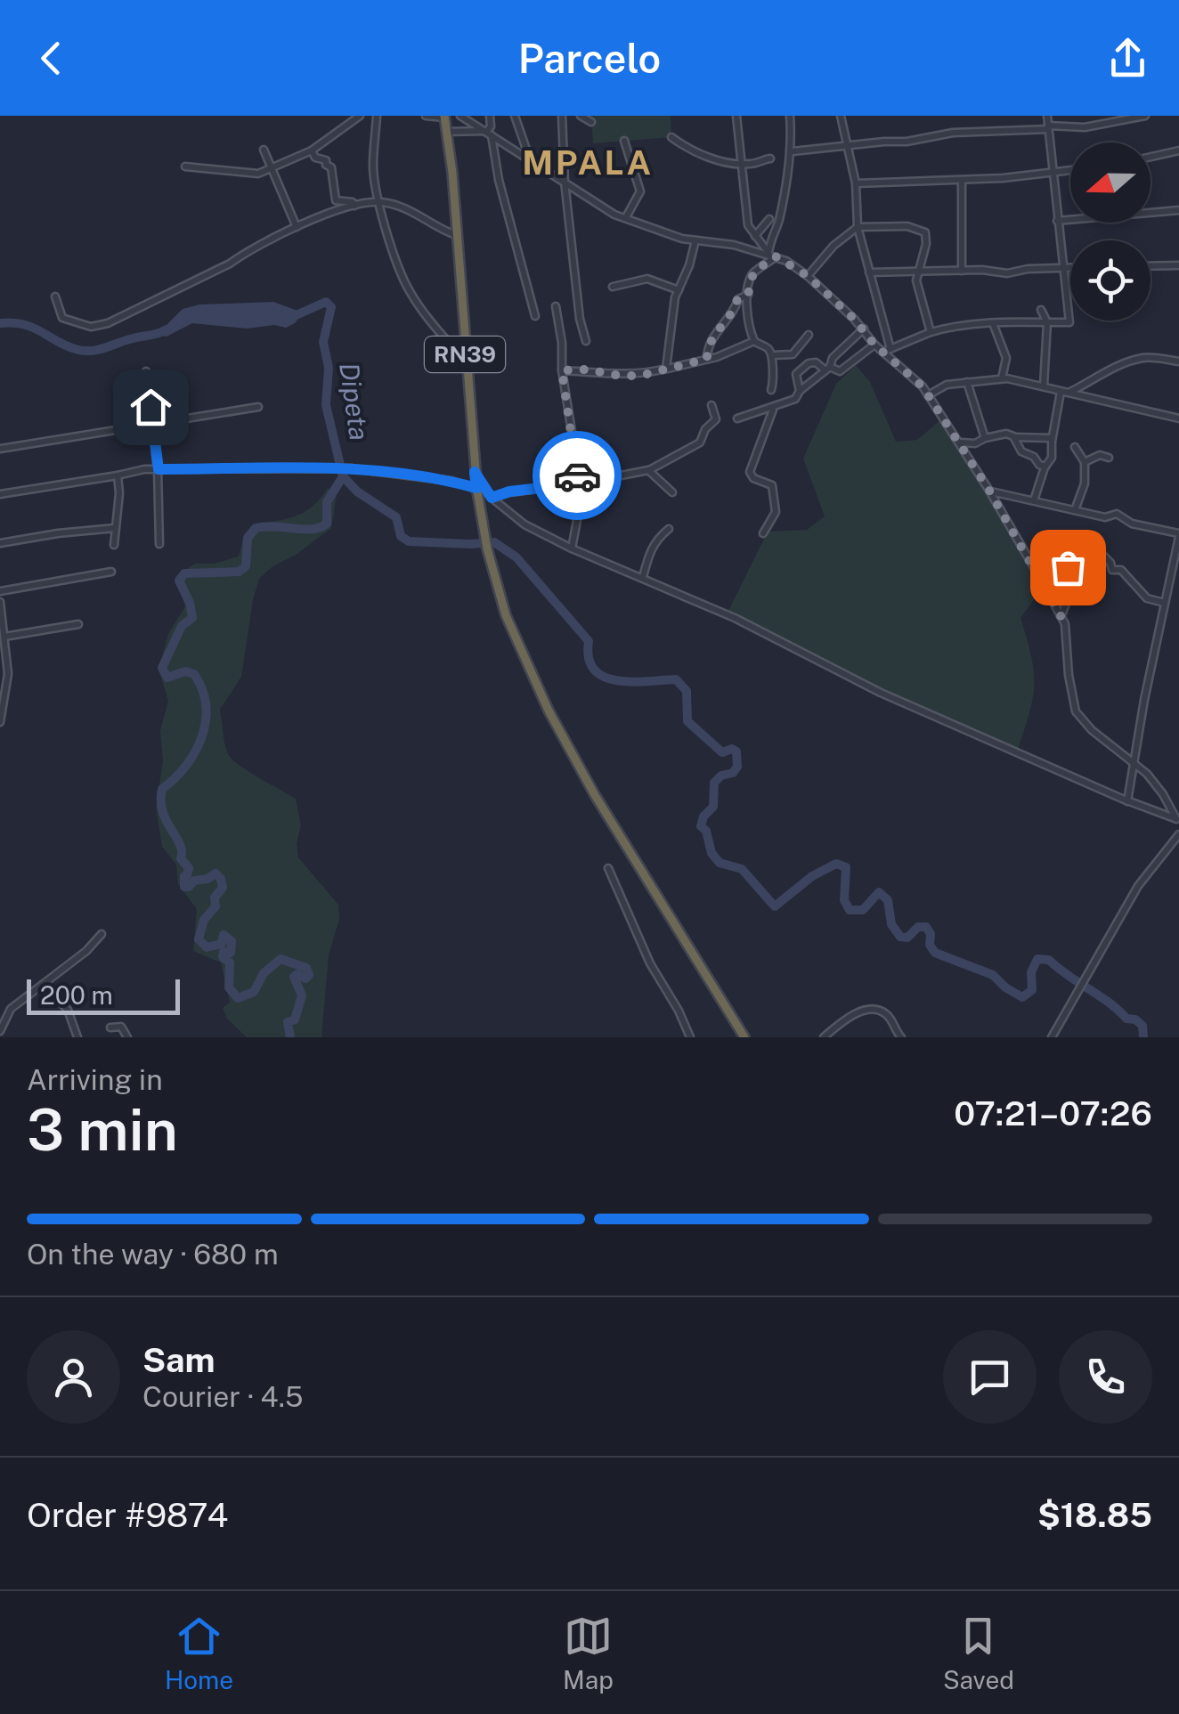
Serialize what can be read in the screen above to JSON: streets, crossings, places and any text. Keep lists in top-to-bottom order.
{
  "streets": {
    "highway": ["RN39"]
  },
  "districts": ["MPALA"],
  "water": ["Dipeta"],
  "scale_bar": "200 m",
  "north": "left",
  "page": {
    "header": "Parcelo",
    "scale": "200 m",
    "heading": ["3 min", "Arriving in", "07:21–07:26"],
    "panel": [
      "Sam",
      "Courier · 4.5",
      "Order #9874",
      "$18.85"
    ],
    "bar": "On the way · 680 m",
    "tabs": ["Home", "Map", "Saved"]
  }
}
